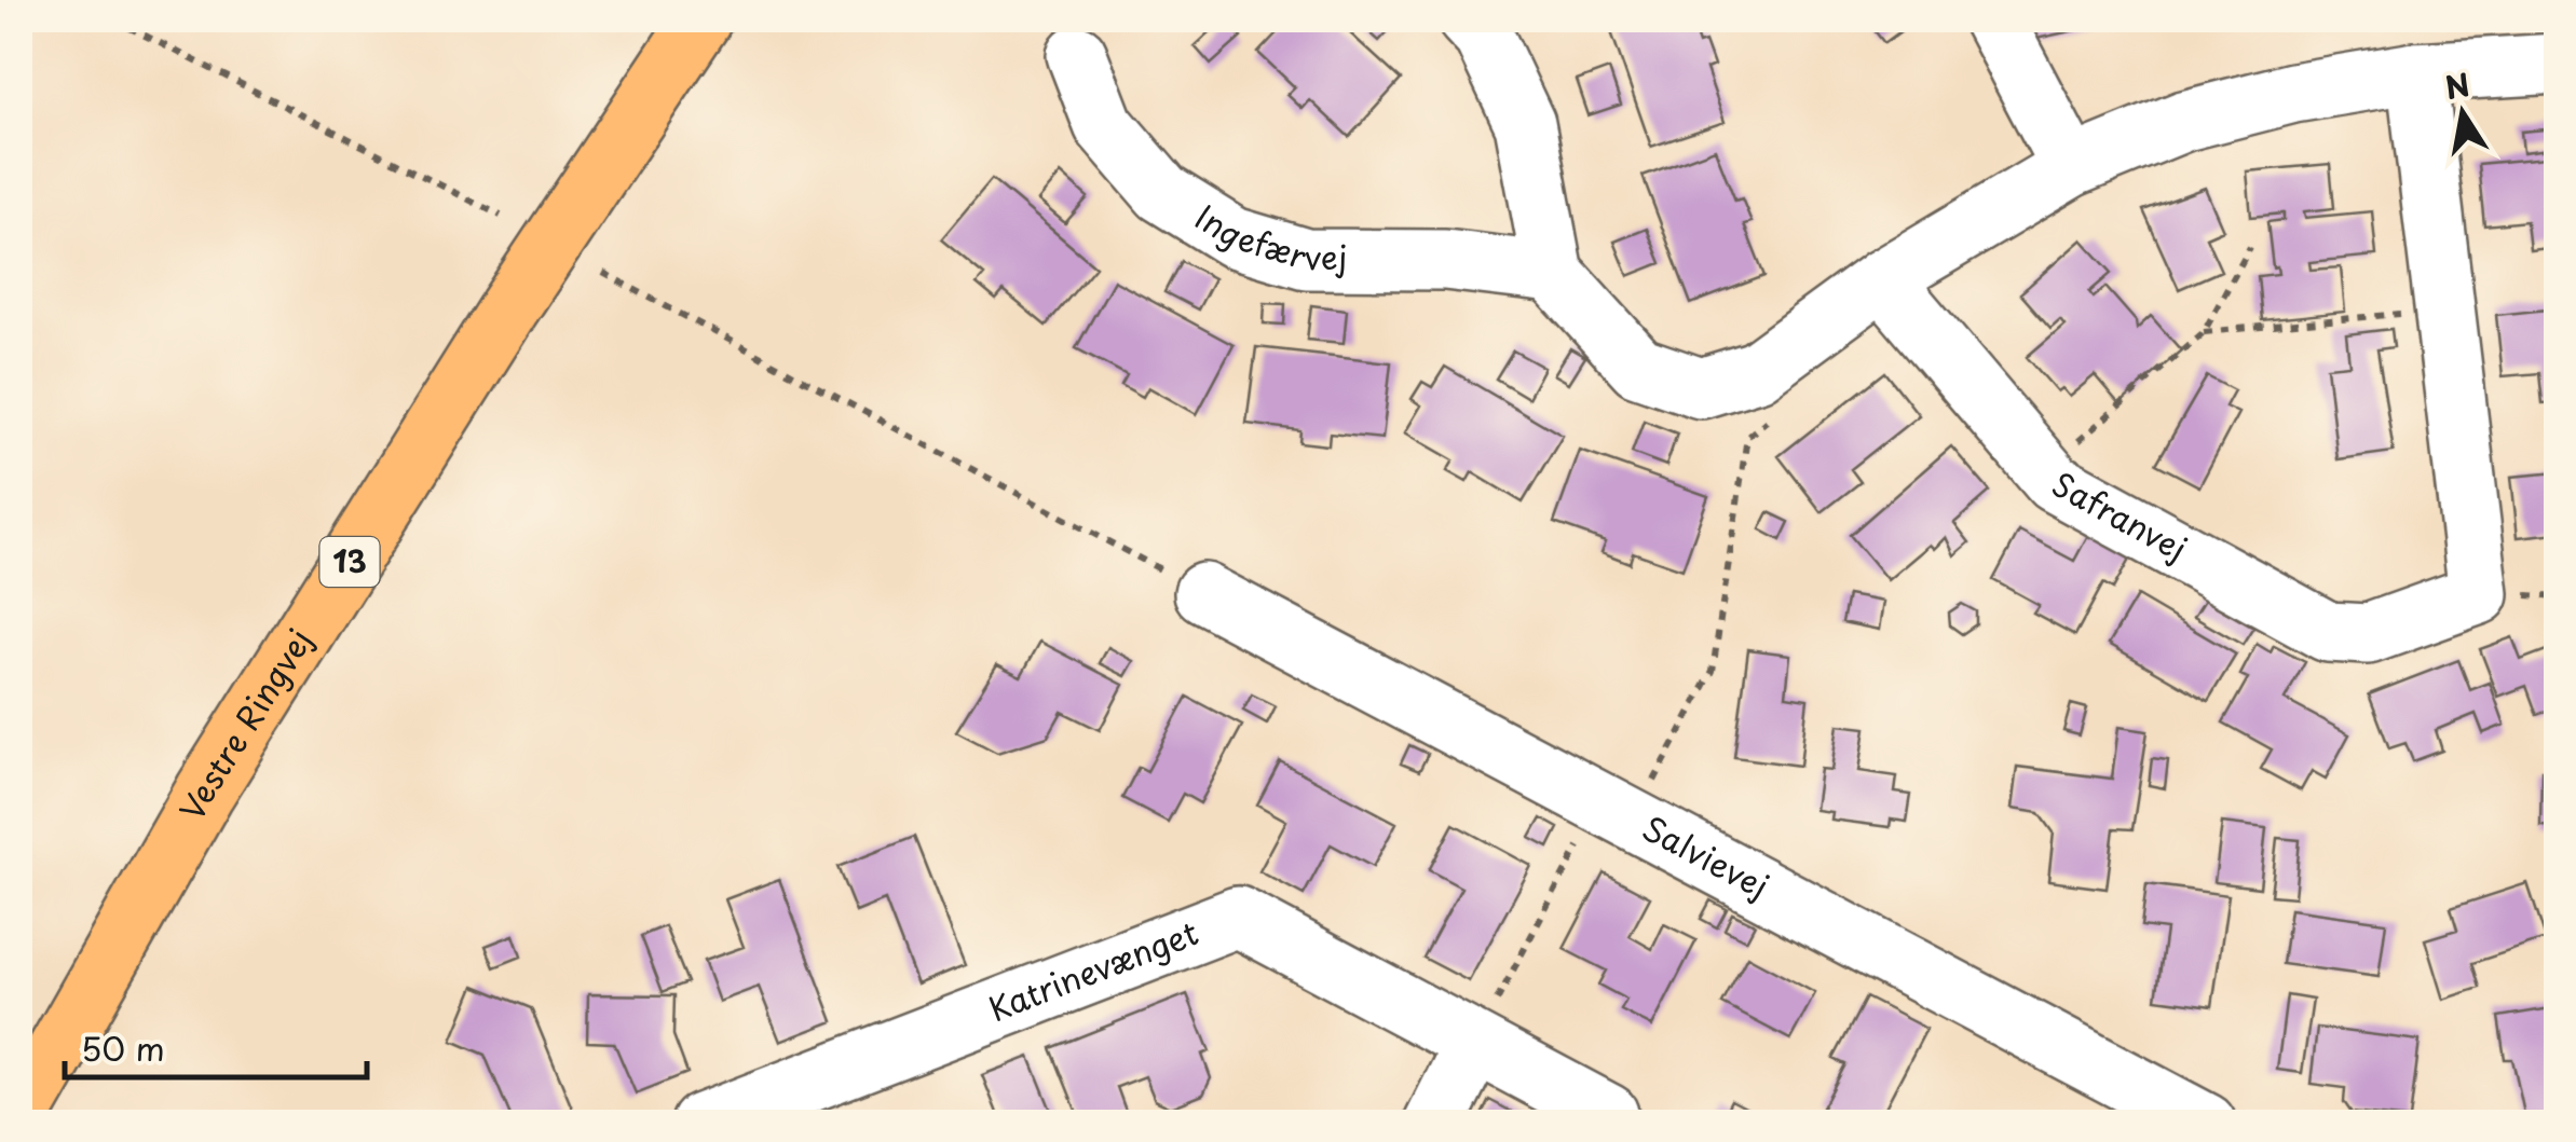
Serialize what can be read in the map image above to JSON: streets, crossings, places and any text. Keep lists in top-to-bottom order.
{
  "streets": {
    "main road": ["13", "Vestre Ringvej"],
    "street": [
      "Ingefærvej",
      "Safranvej",
      "Salvievej",
      "Katrinevænget"
    ]
  },
  "scale_bar": "50 m",
  "north": "top"
}
